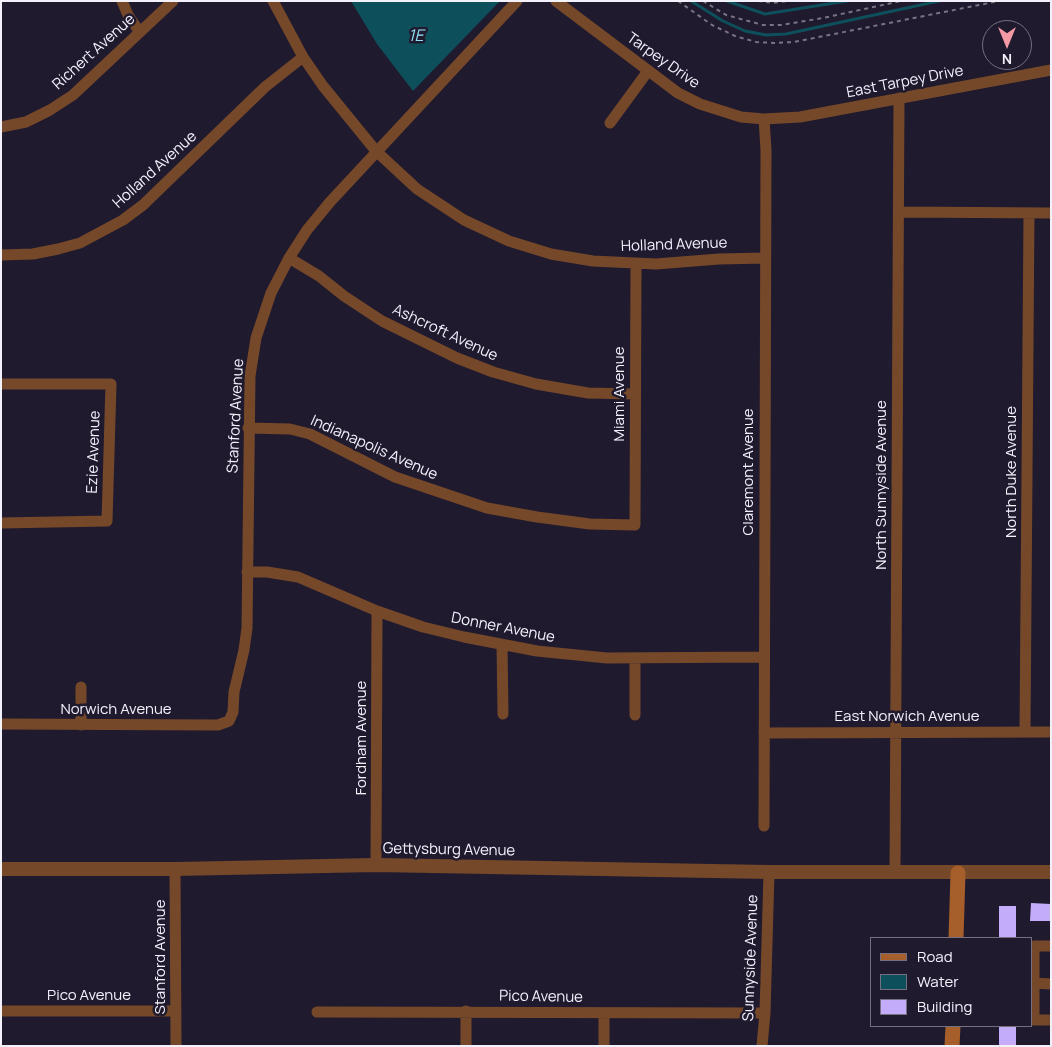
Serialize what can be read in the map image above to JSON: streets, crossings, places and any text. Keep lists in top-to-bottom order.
{
  "streets": {
    "street": [
      "Richert Avenue",
      "Tarpey Drive",
      "East Tarpey Drive",
      "Holland Avenue",
      "Ashcroft Avenue",
      "Miami Avenue",
      "Stanford Avenue",
      "Indianapolis Avenue",
      "Ezie Avenue",
      "Claremont Avenue",
      "North Duke Avenue",
      "North Sunnyside Avenue",
      "Donner Avenue",
      "Norwich Avenue",
      "East Norwich Avenue",
      "Fordham Avenue",
      "Gettysburg Avenue",
      "Sunnyside Avenue",
      "Pico Avenue"
    ]
  },
  "crossings": [
    ["Tarpey Drive", "East Tarpey Drive"],
    ["Tarpey Drive", "Claremont Avenue"],
    ["East Tarpey Drive", "Claremont Avenue"],
    ["East Tarpey Drive", "North Sunnyside Avenue"],
    ["Holland Avenue", "Miami Avenue"],
    ["Holland Avenue", "Stanford Avenue"],
    ["Holland Avenue", "Claremont Avenue"],
    ["Ashcroft Avenue", "Miami Avenue"],
    ["Ashcroft Avenue", "Stanford Avenue"],
    ["Miami Avenue", "Indianapolis Avenue"],
    ["Stanford Avenue", "Indianapolis Avenue"],
    ["Stanford Avenue", "Donner Avenue"],
    ["Stanford Avenue", "Norwich Avenue"],
    ["Stanford Avenue", "Gettysburg Avenue"],
    ["Stanford Avenue", "Pico Avenue"],
    ["Claremont Avenue", "Donner Avenue"],
    ["Claremont Avenue", "East Norwich Avenue"],
    ["North Duke Avenue", "East Norwich Avenue"],
    ["North Sunnyside Avenue", "East Norwich Avenue"],
    ["North Sunnyside Avenue", "Gettysburg Avenue"],
    ["Donner Avenue", "Fordham Avenue"],
    ["Fordham Avenue", "Gettysburg Avenue"],
    ["Gettysburg Avenue", "Sunnyside Avenue"],
    ["Sunnyside Avenue", "Pico Avenue"]
  ],
  "water": ["1E"],
  "legend": ["Road", "Water", "Building"],
  "north": "bottom"
}
